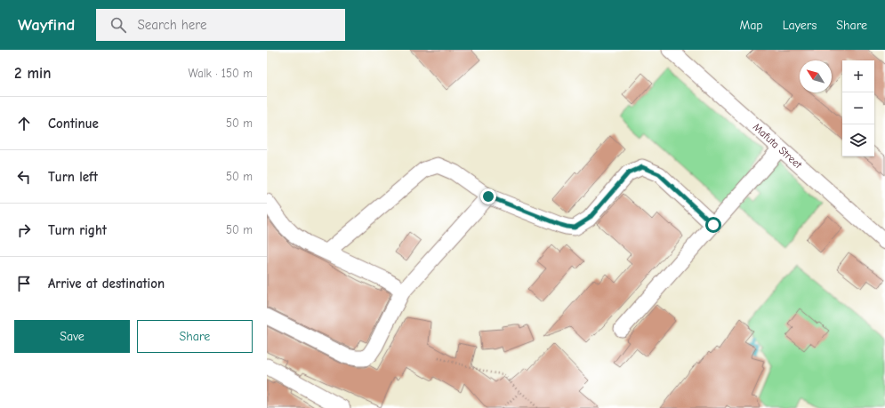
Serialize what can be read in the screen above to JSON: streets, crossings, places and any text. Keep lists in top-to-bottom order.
{
  "streets": {
    "street": ["Mafuta Street"]
  },
  "north": "top left",
  "page": {
    "header": "Wayfind",
    "search": "Search here",
    "nav": ["Map", "Layers", "Share"],
    "heading": ["2 min", "Walk · 150 m"],
    "map_buttons": ["+", "−"],
    "list": [
      ["Continue", "50 m"],
      ["Turn left", "50 m"],
      ["Turn right", "50 m"],
      "Arrive at destination"
    ],
    "buttons": ["Save", "Share"]
  }
}
